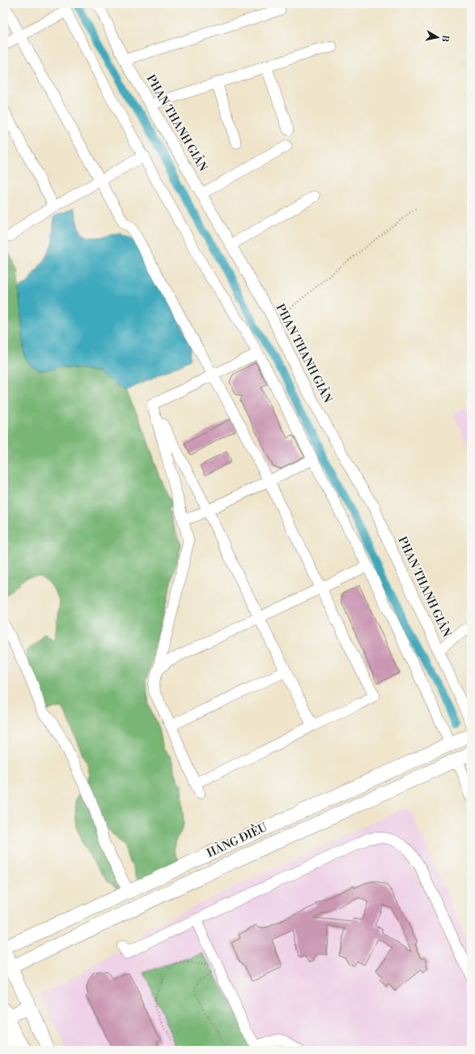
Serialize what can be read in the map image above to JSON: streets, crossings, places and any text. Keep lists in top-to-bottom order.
{
  "streets": {
    "main road": ["HÀNG ĐIỀU"],
    "street": ["PHAN THANH GIẢN"]
  },
  "north": "right"
}
